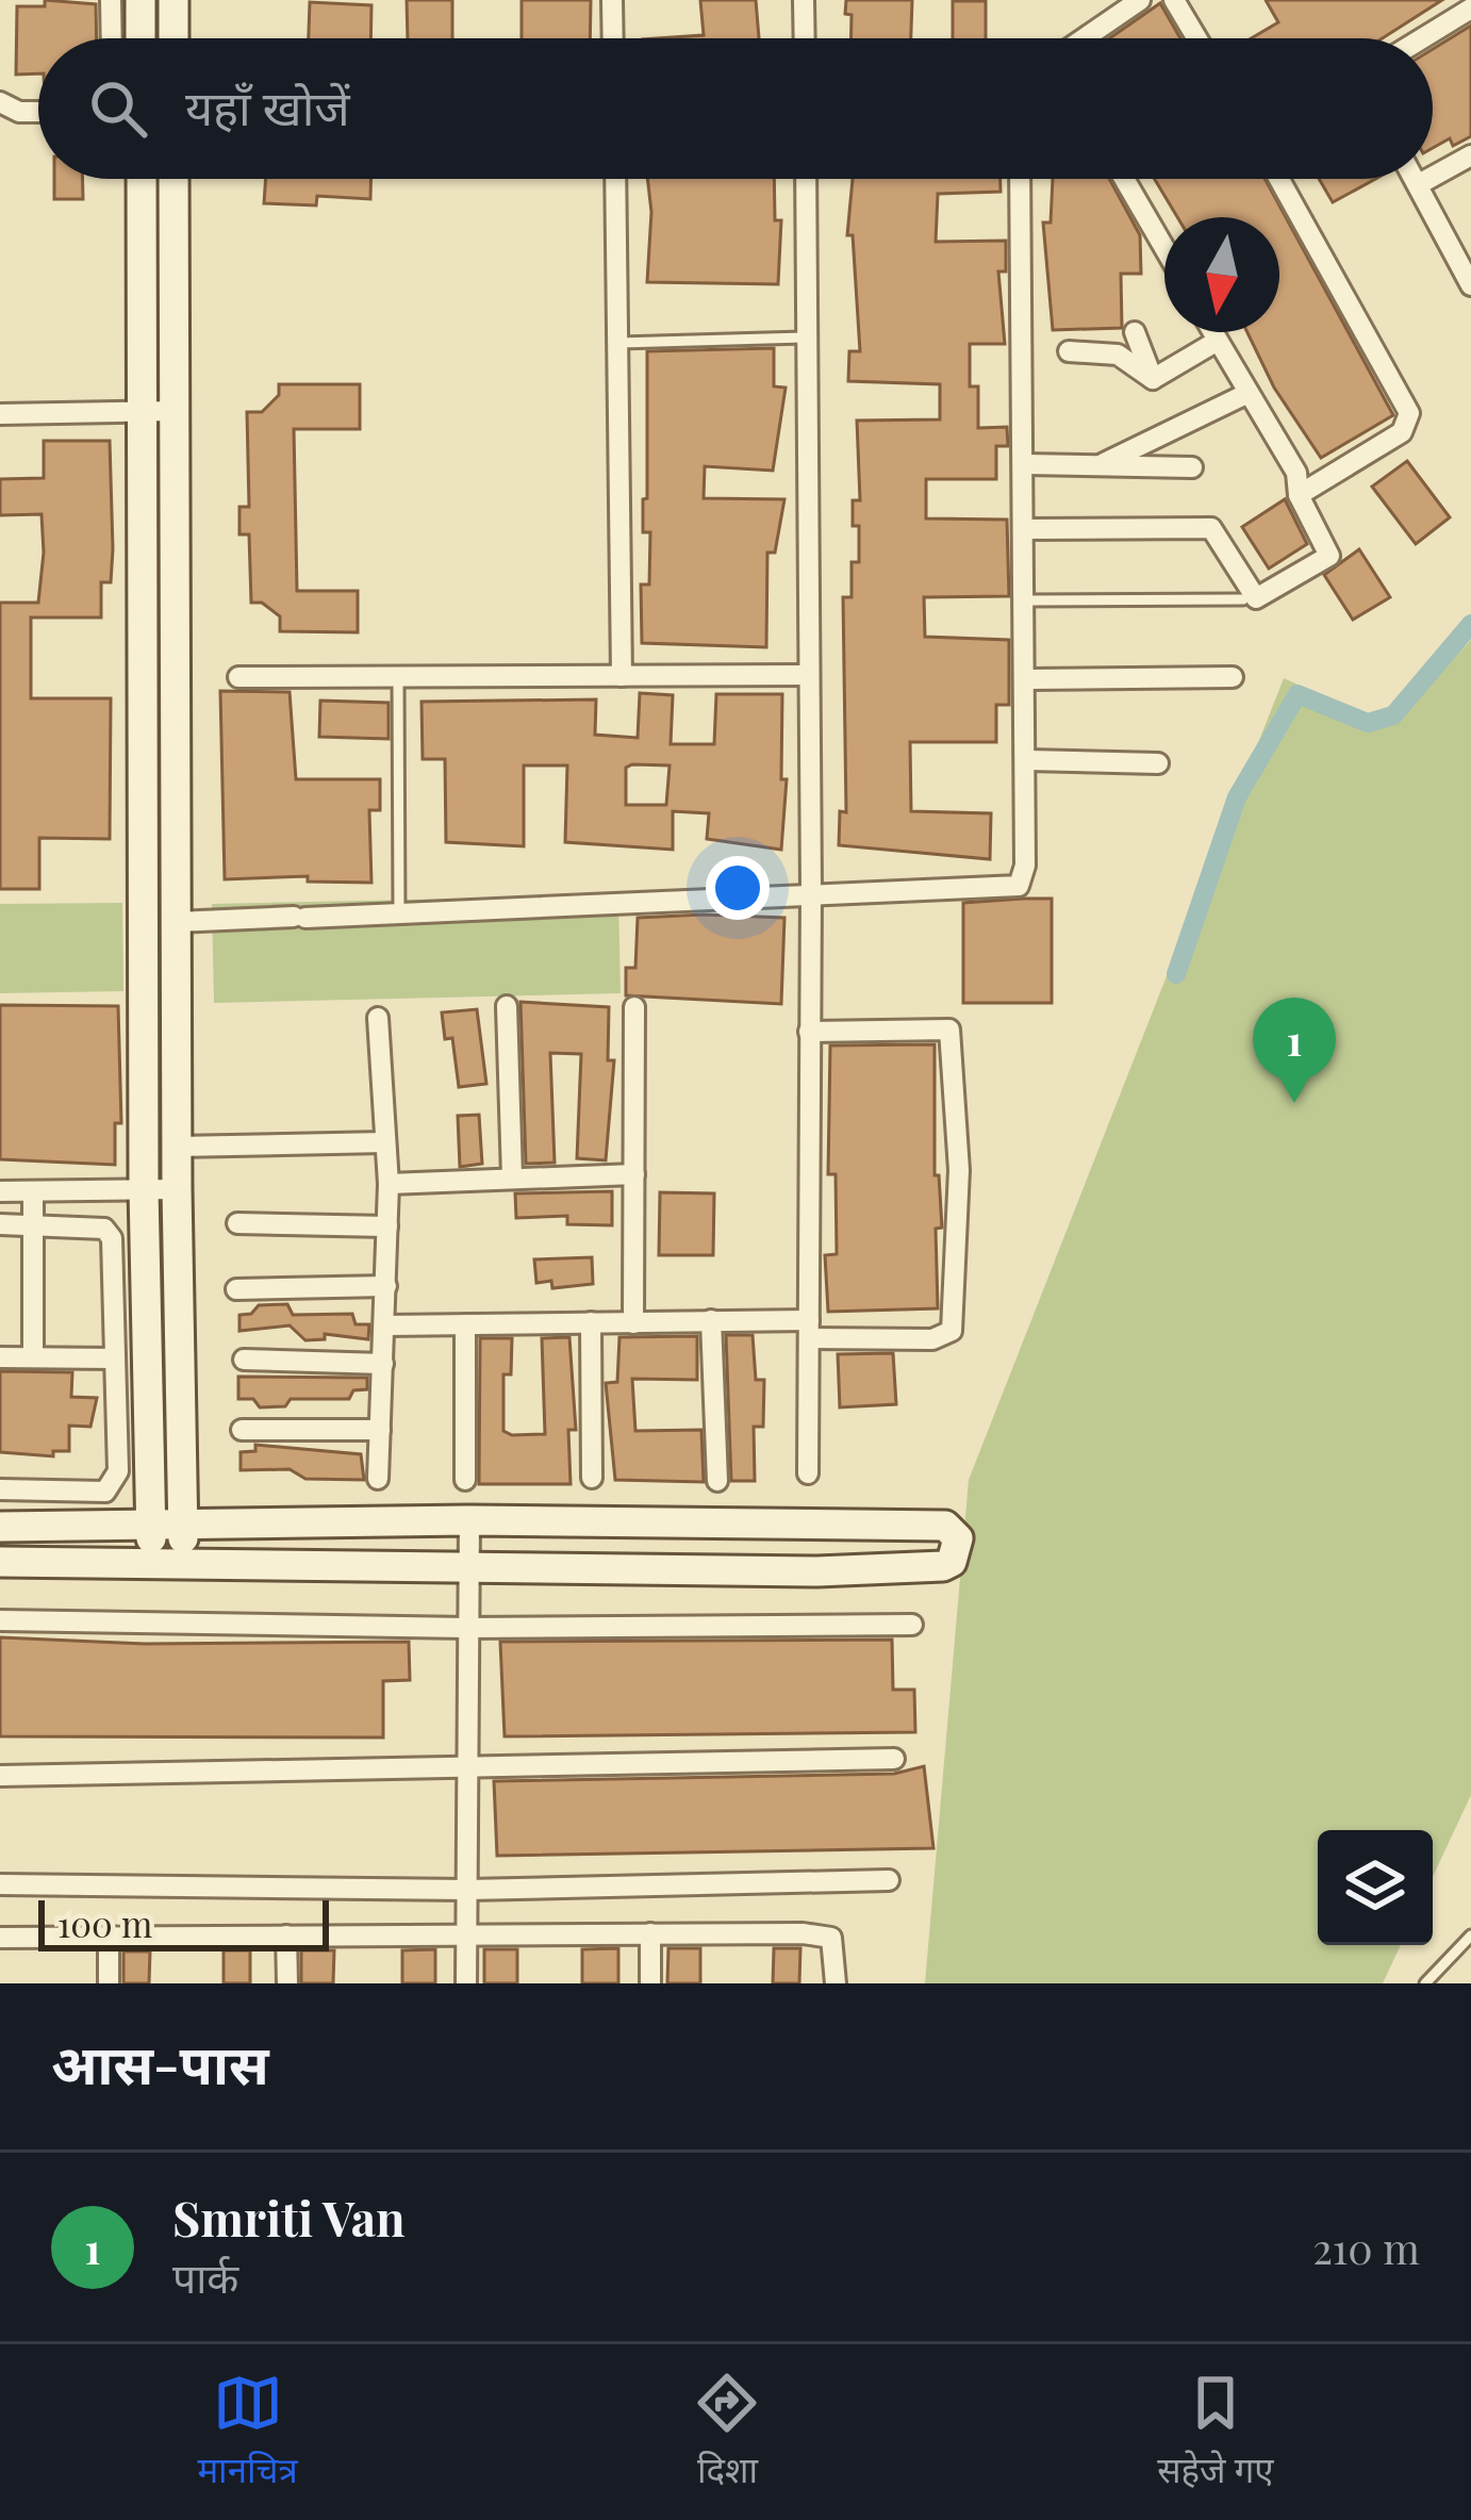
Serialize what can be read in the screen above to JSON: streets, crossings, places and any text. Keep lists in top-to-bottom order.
{
  "scale_bar": "100 m",
  "north": "bottom",
  "page": {
    "search": "यहाँ खोजें",
    "pins": "1",
    "scale": "100 m",
    "heading": "आस-पास",
    "list": [
      {
        "mark": "1",
        "name": "Smriti Van",
        "note": "पार्क",
        "value": "210 m"
      }
    ],
    "nav": ["मानचित्र", "दिशा", "सहेजे गए"]
  }
}
